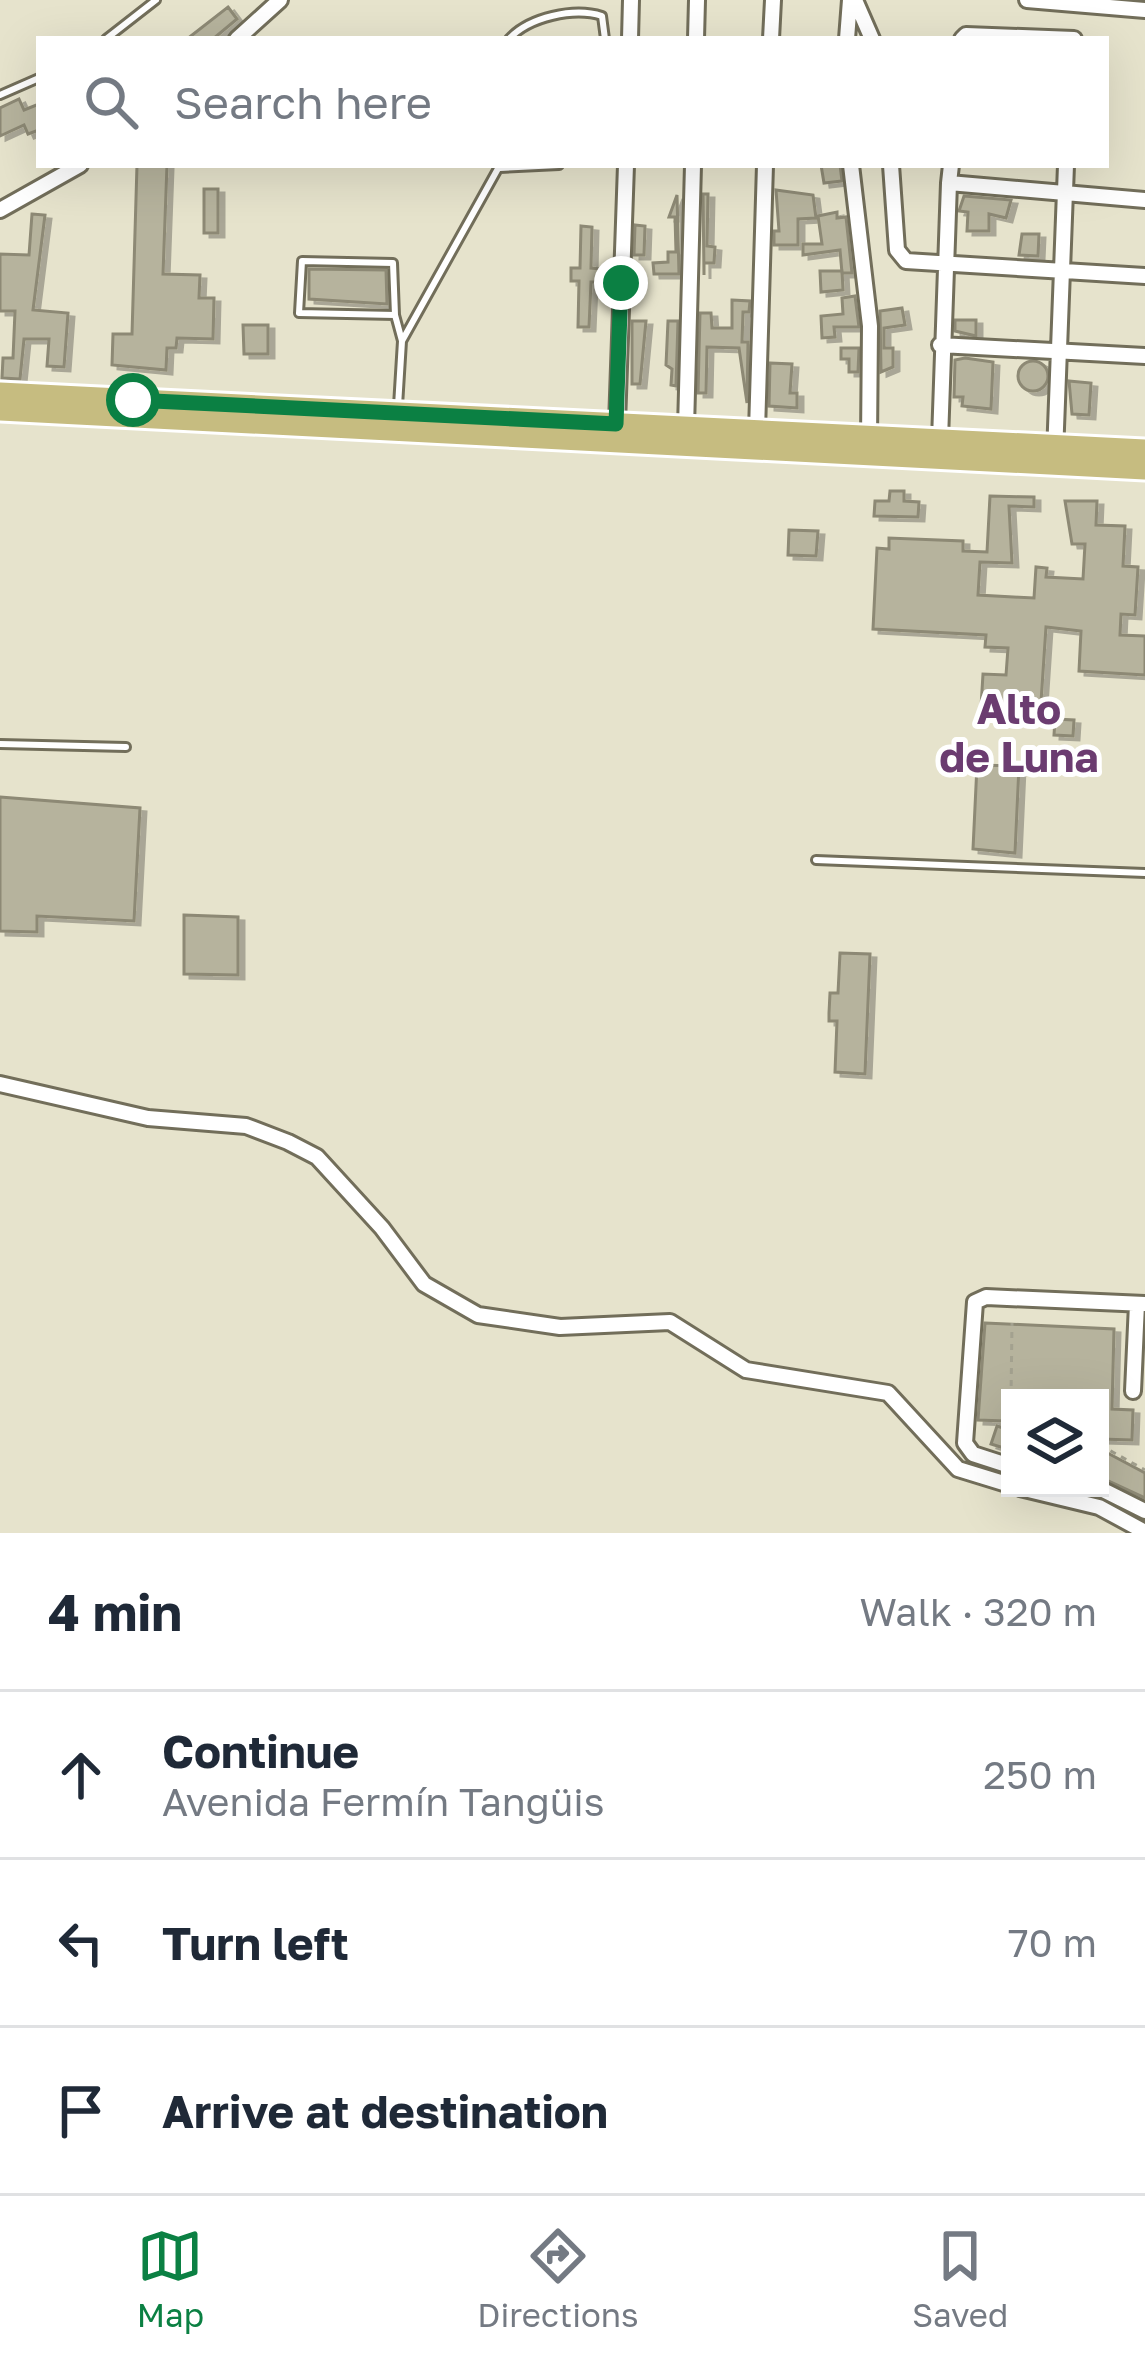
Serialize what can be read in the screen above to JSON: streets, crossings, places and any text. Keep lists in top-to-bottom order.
{
  "districts": ["Alto de Luna"],
  "page": {
    "search": "Search here",
    "heading": ["4 min", "Walk · 320 m"],
    "list": [
      ["Continue", "Avenida Fermín Tangüis", "250 m"],
      ["Turn left", "70 m"],
      "Arrive at destination"
    ],
    "nav": ["Map", "Directions", "Saved"]
  }
}
